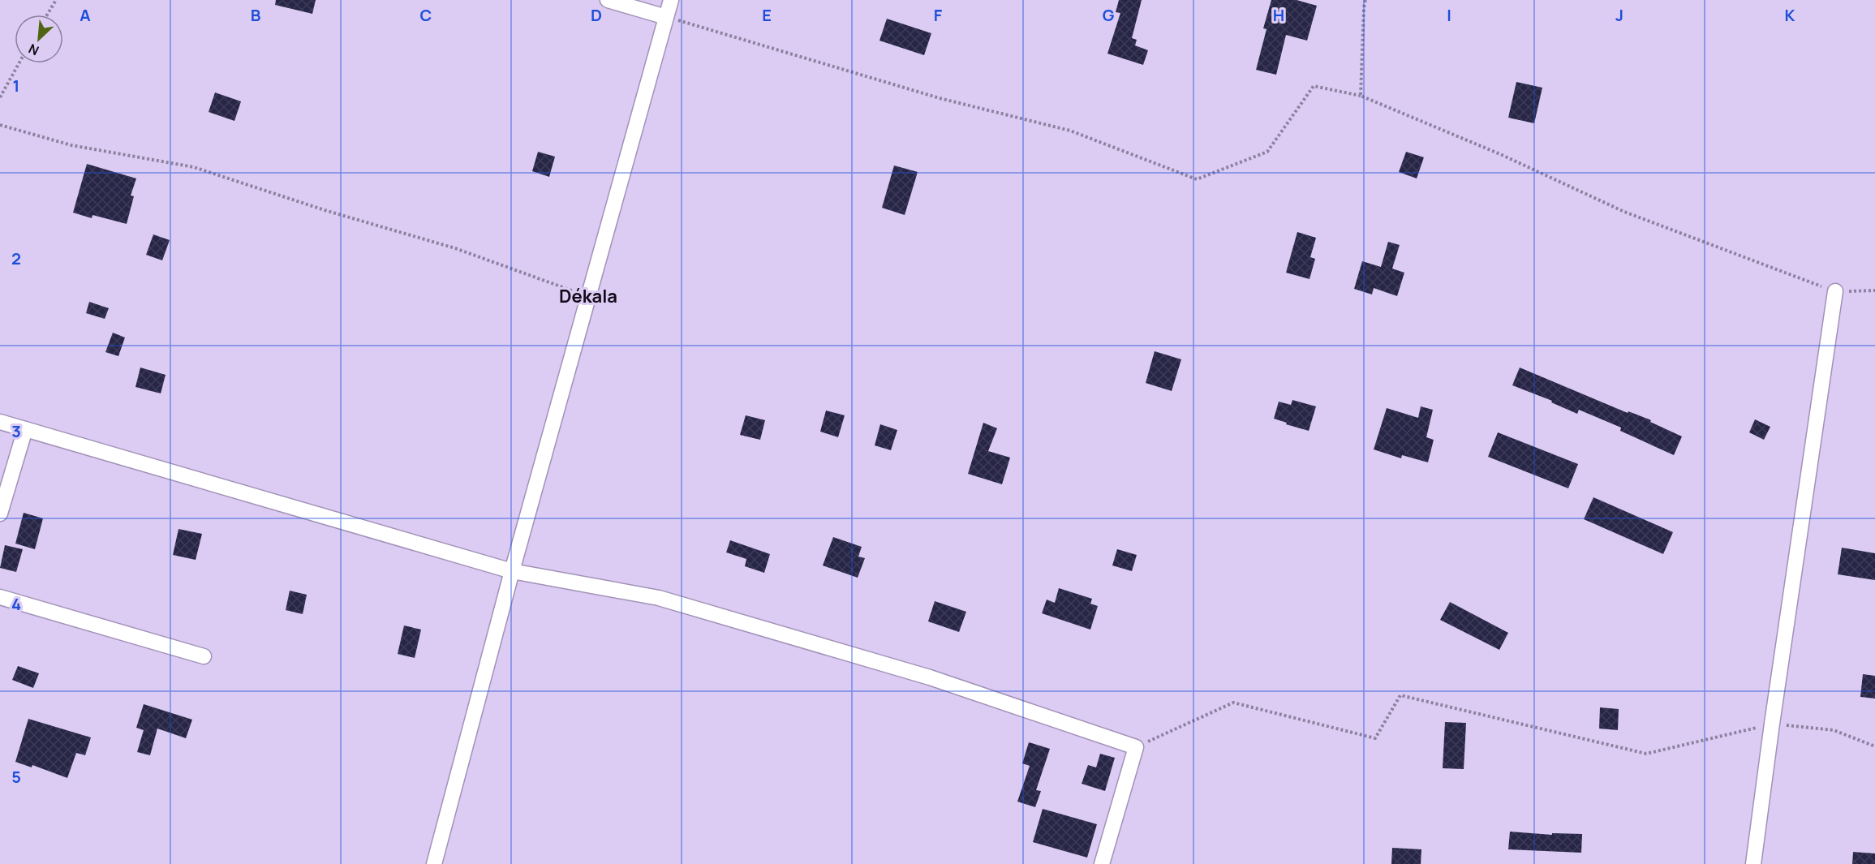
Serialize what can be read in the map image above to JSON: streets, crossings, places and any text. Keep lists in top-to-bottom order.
{
  "districts": ["Dékala"],
  "north": "bottom left",
  "grid": {
    "columns": [
      "A",
      "B",
      "C",
      "D",
      "E",
      "F",
      "G",
      "H",
      "I",
      "J",
      "K"
    ],
    "rows": [
      "1",
      "2",
      "3",
      "4",
      "5"
    ]
  }
}
